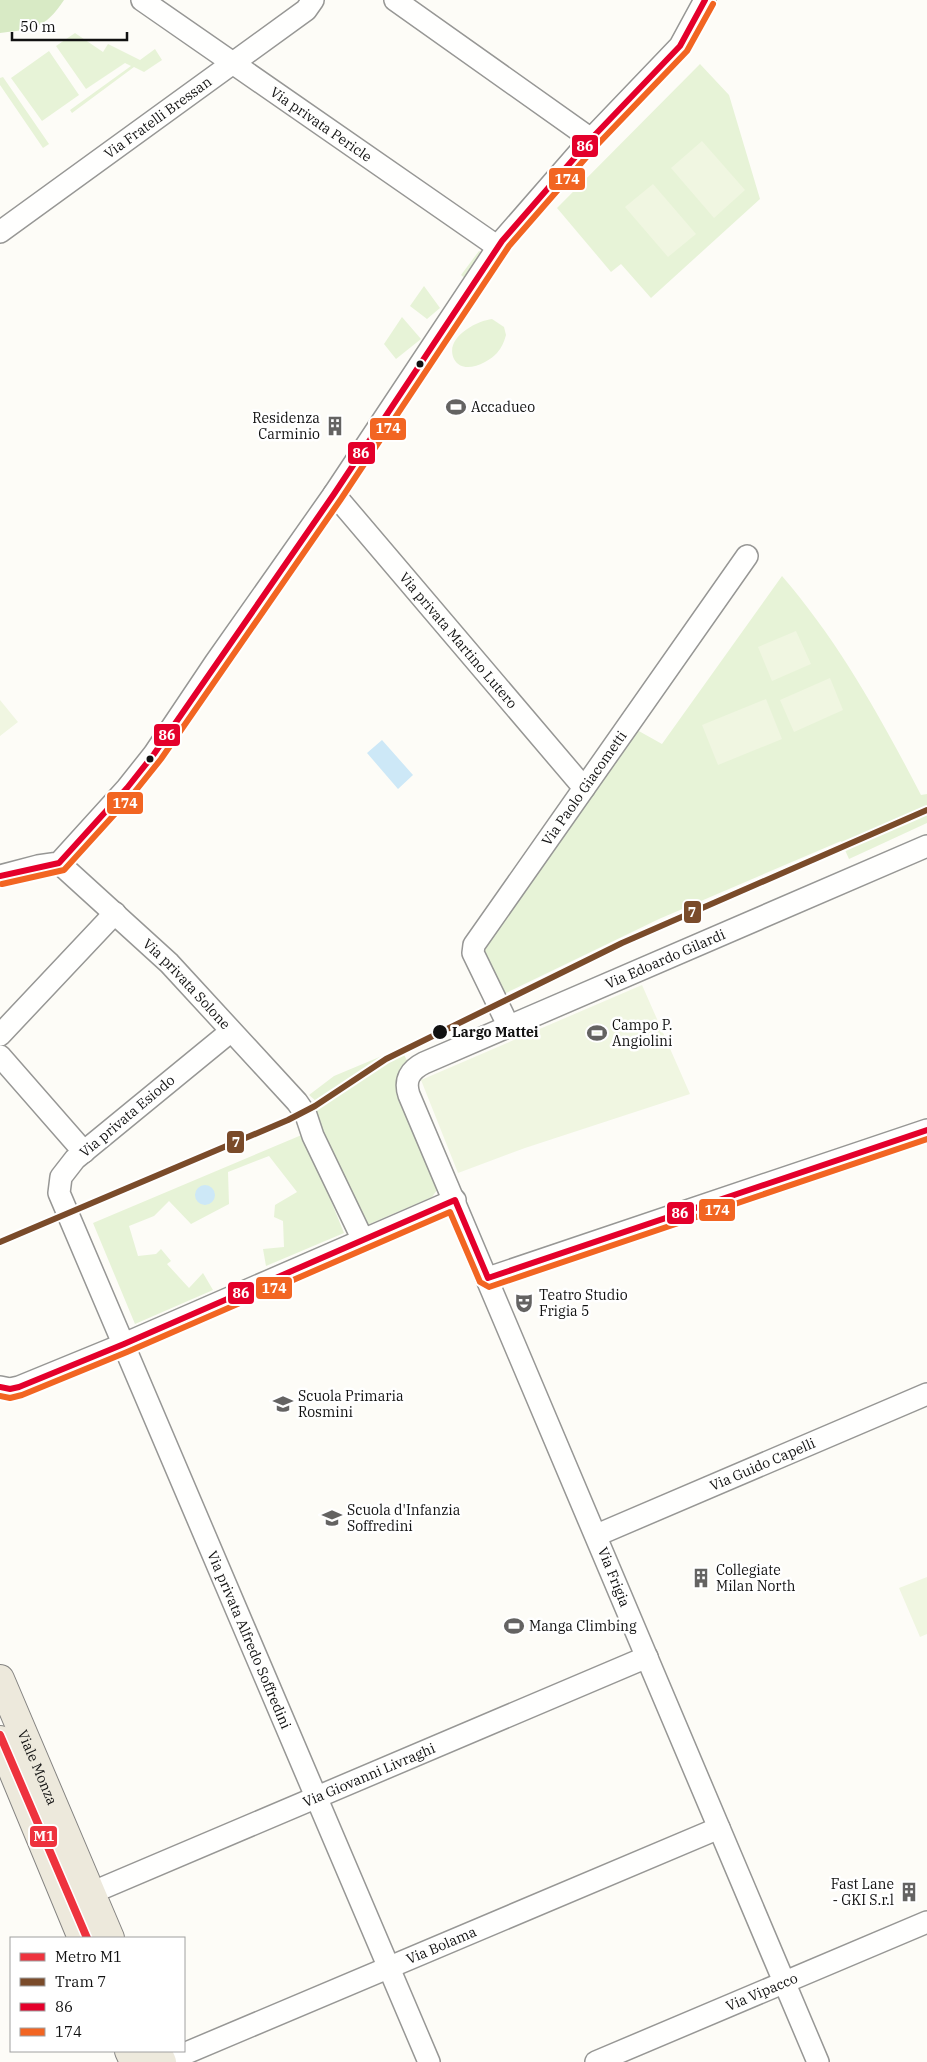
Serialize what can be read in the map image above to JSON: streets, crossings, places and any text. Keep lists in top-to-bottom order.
{
  "streets": {
    "main road": ["Viale Monza"],
    "street": [
      "Via Fratelli Bressan",
      "Via privata Pericle",
      "Via privata Martino Lutero",
      "Via Paolo Giacometti",
      "Via Edoardo Gilardi",
      "Via privata Solone",
      "Via privata Esiodo",
      "Via Guido Capelli",
      "Via Frigia",
      "Via privata Alfredo Soffredini",
      "Via Giovanni Livraghi",
      "Via Bolama",
      "Via Vipacco"
    ]
  },
  "crossings": [
    ["Via Fratelli Bressan", "Via privata Pericle"],
    ["Via privata Martino Lutero", "Via Paolo Giacometti"],
    ["Via Paolo Giacometti", "Via Edoardo Gilardi"],
    ["Via Edoardo Gilardi", "Via Frigia"],
    ["Via privata Solone", "Via privata Esiodo"],
    ["Via privata Esiodo", "Via privata Alfredo Soffredini"],
    ["Via Guido Capelli", "Via Frigia"],
    ["Via Frigia", "Via Giovanni Livraghi"],
    ["Via Frigia", "Via Bolama"],
    ["Via Frigia", "Via Vipacco"],
    ["Via privata Alfredo Soffredini", "Via Giovanni Livraghi"],
    ["Via privata Alfredo Soffredini", "Via Bolama"],
    ["Viale Monza", "Via Giovanni Livraghi"]
  ],
  "places": {
    "sports": ["Accadueo", "Campo P. Angiolini", "Manga Climbing"],
    "building": ["Residenza Carminio", "Collegiate Milan North", "Fast Lane - GKI S.r.l"],
    "other": ["Largo Mattei"],
    "theatre": ["Teatro Studio Frigia 5"],
    "school or university": ["Scuola Primaria Rosmini", "Scuola d'Infanzia Soffredini"]
  },
  "lines": [
    "transit line 86",
    "transit line 174",
    "tram line 7",
    "metro line M1"
  ],
  "legend": [
    "Metro M1",
    "Tram 7",
    "86",
    "174"
  ],
  "scale_bar": "50 m"
}
